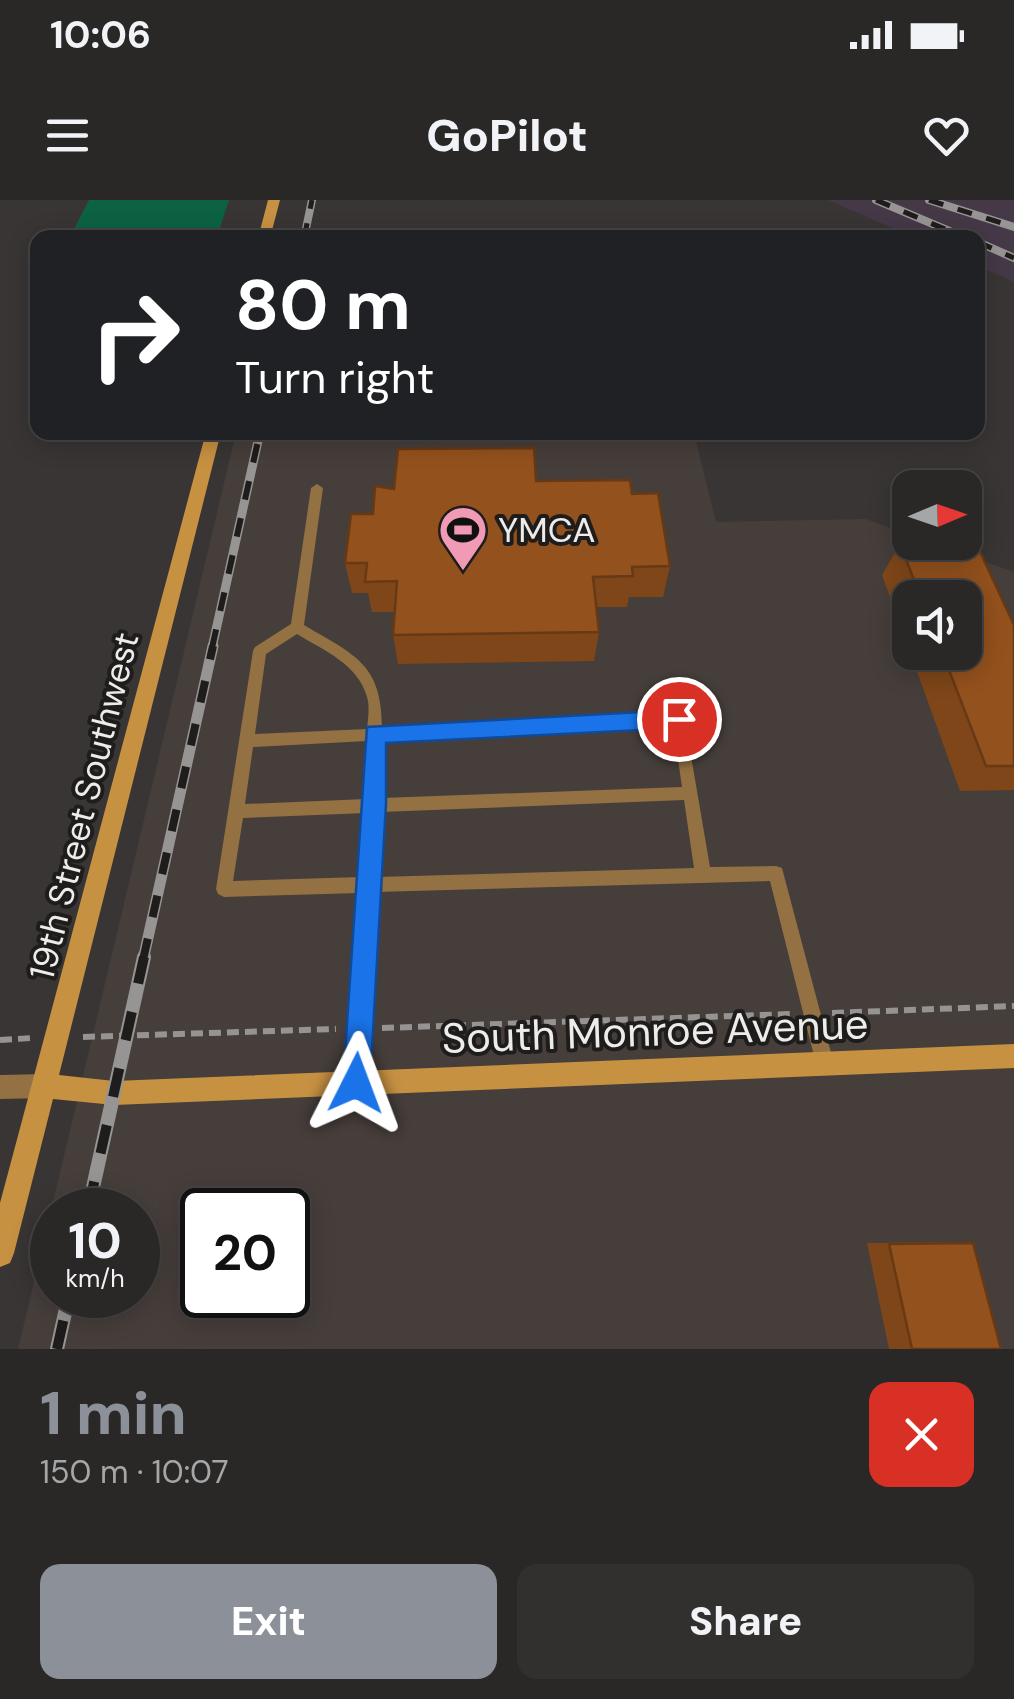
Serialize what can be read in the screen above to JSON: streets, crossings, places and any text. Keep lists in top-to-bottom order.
{
  "streets": {
    "main road": ["19th Street Southwest", "South Monroe Avenue"]
  },
  "crossings": [
    ["19th Street Southwest", "South Monroe Avenue"]
  ],
  "places": {
    "sports": ["YMCA"]
  },
  "north": "right",
  "page": {
    "status": "10:06",
    "header": "GoPilot",
    "turn": ["80 m", "Turn right"],
    "speed": "10 km/h",
    "limit": "20",
    "heading": ["1 min", "150 m · 10:07"],
    "buttons": ["Exit", "Share"]
  }
}
